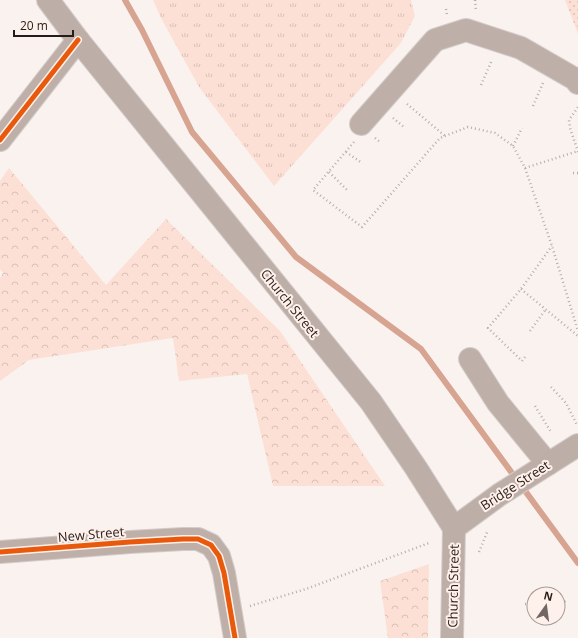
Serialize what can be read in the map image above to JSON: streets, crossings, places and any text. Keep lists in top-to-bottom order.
{
  "streets": {
    "main road": ["Church Street", "Bridge Street"],
    "street": ["New Street"]
  },
  "crossings": [
    ["Church Street", "Bridge Street"]
  ],
  "scale_bar": "20 m",
  "north": "top"
}
